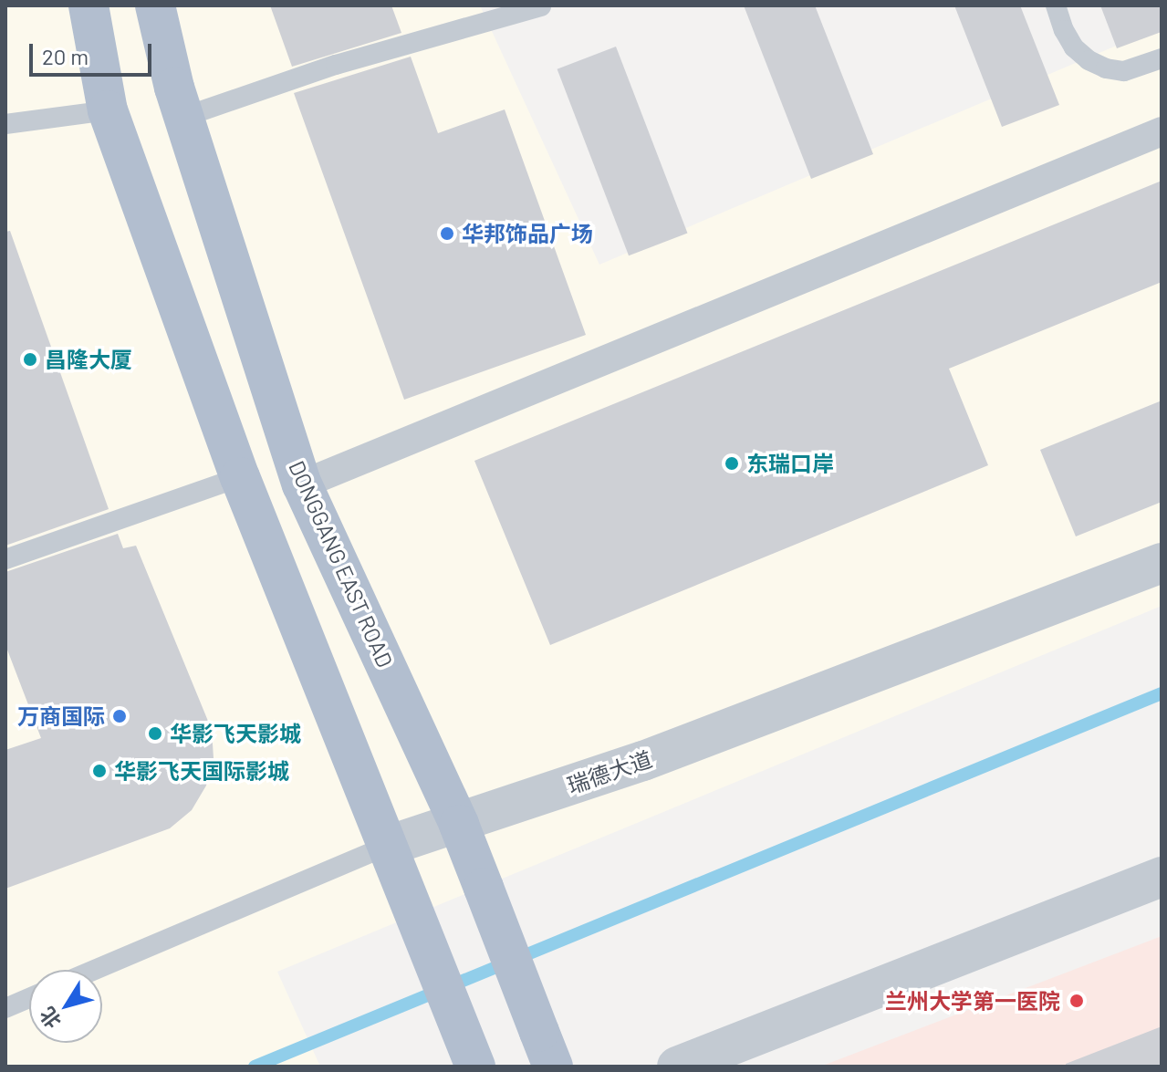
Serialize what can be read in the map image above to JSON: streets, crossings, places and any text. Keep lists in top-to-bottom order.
{
  "streets": {
    "main road": ["DONGGANG EAST ROAD"],
    "street": ["瑞德大道"]
  },
  "crossings": [
    ["DONGGANG EAST ROAD", "瑞德大道"]
  ],
  "places": [
    "华邦饰品广场",
    "昌隆大厦",
    "东瑞口岸",
    "万商国际",
    "华影飞天影城",
    "华影飞天国际影城",
    "兰州大学第一医院"
  ],
  "scale_bar": "20 m",
  "north": "bottom left"
}
